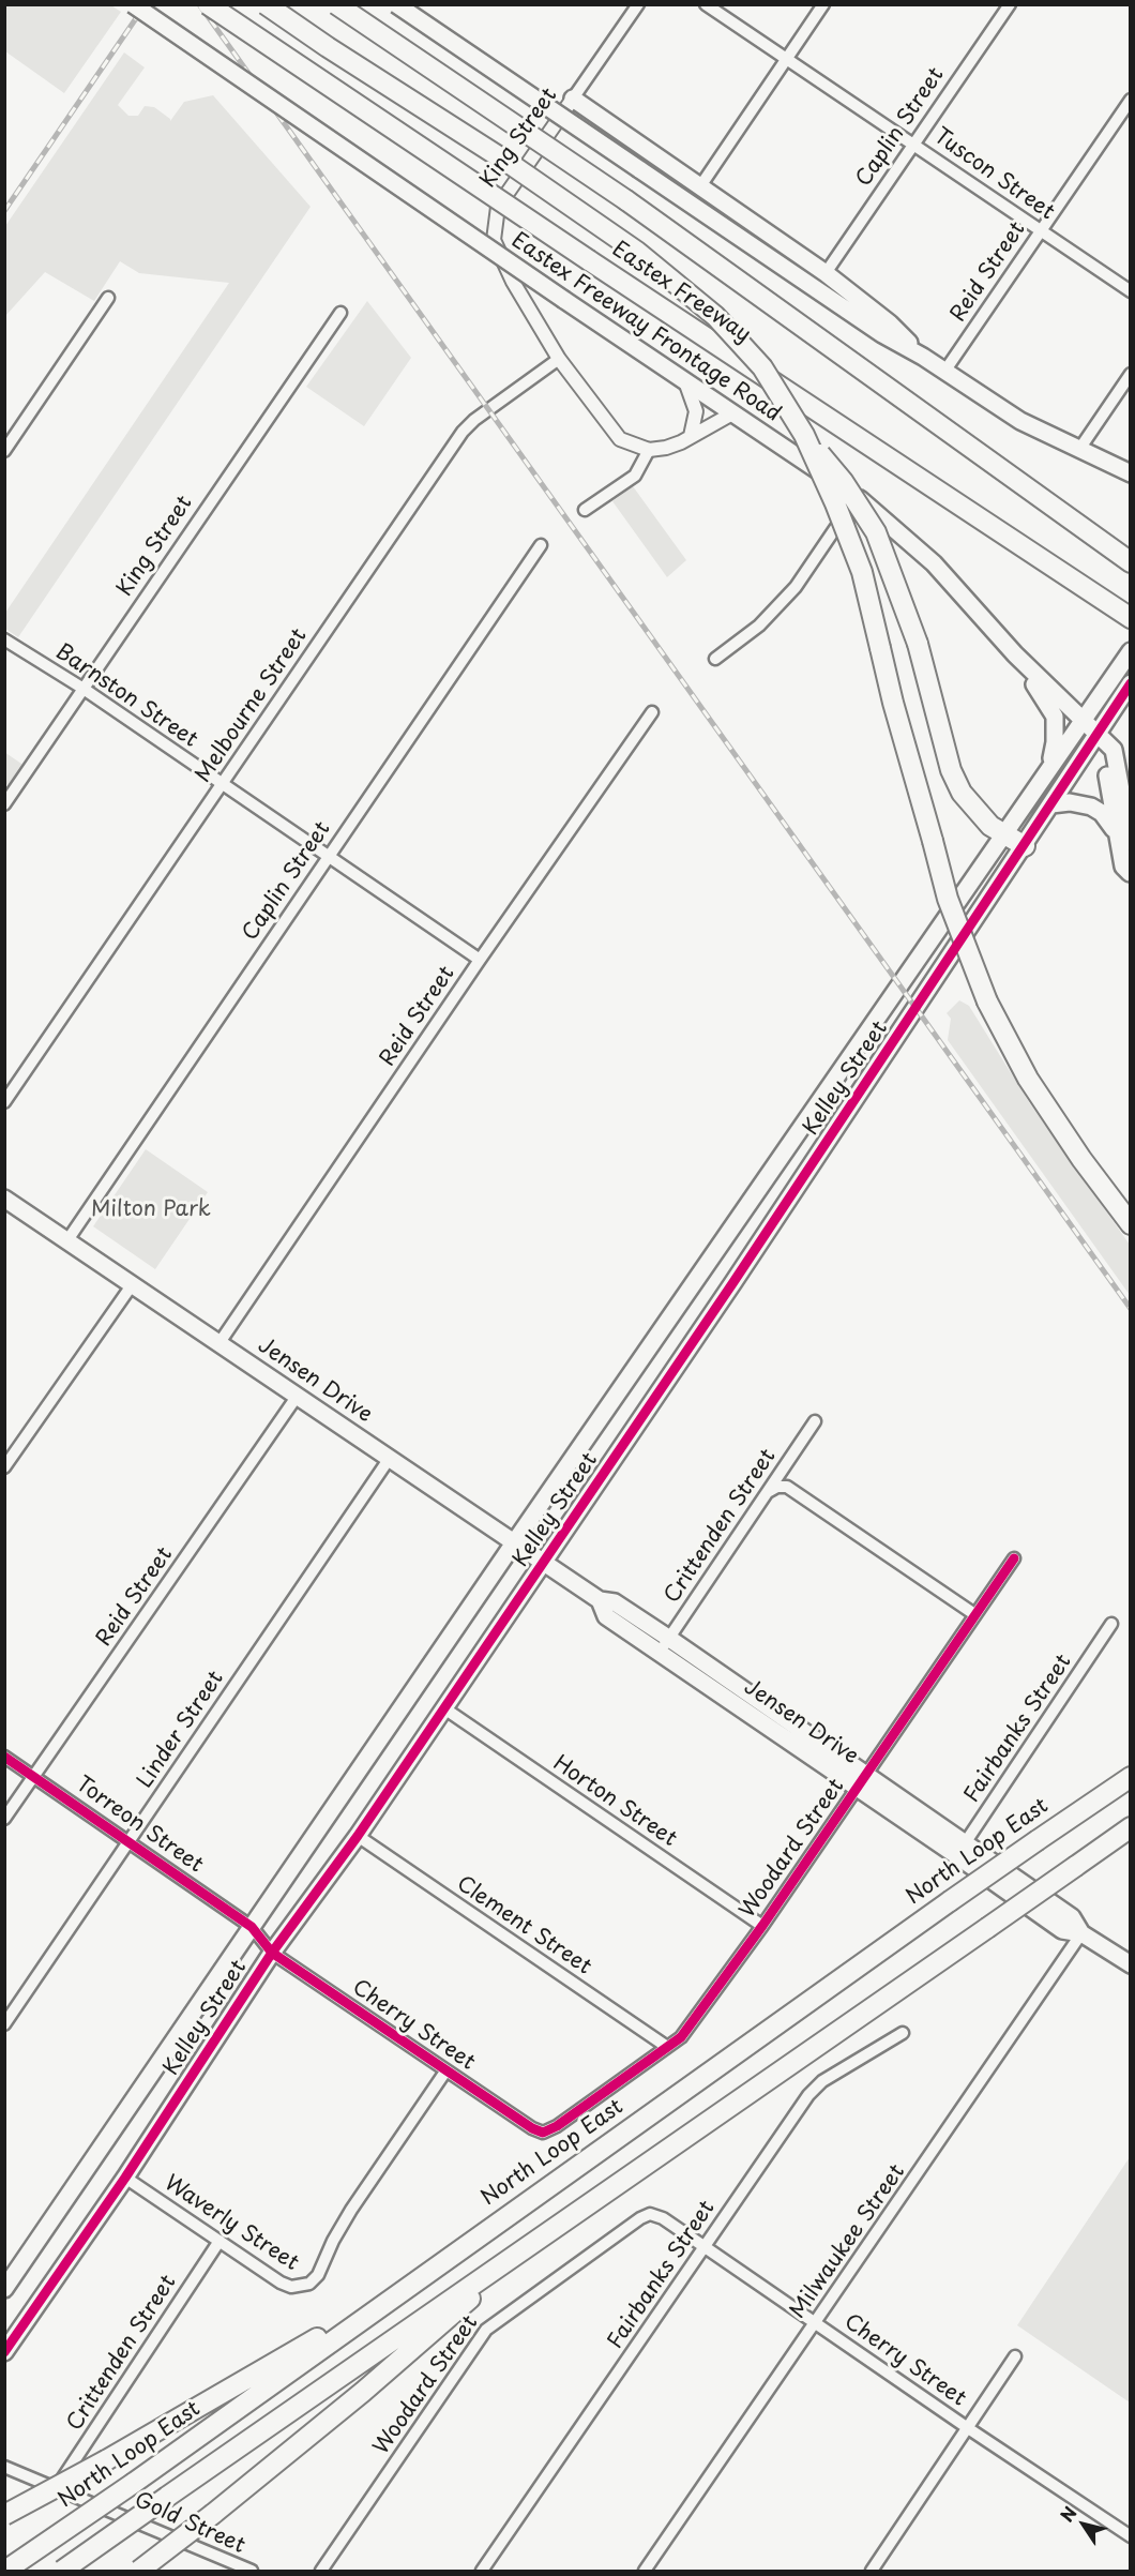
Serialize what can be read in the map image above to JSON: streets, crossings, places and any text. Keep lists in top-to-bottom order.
{
  "streets": {
    "highway": ["Eastex Freeway", "North Loop East"],
    "main road": ["Eastex Freeway Frontage Road", "Kelley Street", "Jensen Drive"],
    "street": [
      "Caplin Street",
      "King Street",
      "Tuscon Street",
      "Reid Street",
      "Barnston Street",
      "Melbourne Street",
      "Crittenden Street",
      "Fairbanks Street",
      "Linder Street",
      "Horton Street",
      "Torreon Street",
      "Woodard Street",
      "Clement Street",
      "Cherry Street",
      "Waverly Street",
      "Milwaukee Street",
      "Gold Street"
    ]
  },
  "crossings": [
    ["Caplin Street", "Tuscon Street"],
    ["Caplin Street", "Barnston Street"],
    ["Caplin Street", "Jensen Drive"],
    ["King Street", "Barnston Street"],
    ["King Street", "Melbourne Street"],
    ["Tuscon Street", "Reid Street"],
    ["Reid Street", "Barnston Street"],
    ["Reid Street", "Jensen Drive"],
    ["Reid Street", "Torreon Street"],
    ["Eastex Freeway Frontage Road", "Kelley Street"],
    ["Barnston Street", "Melbourne Street"],
    ["Kelley Street", "Jensen Drive"],
    ["Kelley Street", "Horton Street"],
    ["Kelley Street", "Torreon Street"],
    ["Kelley Street", "Clement Street"],
    ["Kelley Street", "Cherry Street"],
    ["Kelley Street", "Waverly Street"],
    ["Jensen Drive", "Crittenden Street"],
    ["Jensen Drive", "Fairbanks Street"],
    ["Jensen Drive", "Linder Street"],
    ["Jensen Drive", "Woodard Street"],
    ["Jensen Drive", "Milwaukee Street"],
    ["Crittenden Street", "Waverly Street"],
    ["Crittenden Street", "Gold Street"],
    ["Fairbanks Street", "Cherry Street"],
    ["Linder Street", "Torreon Street"],
    ["Horton Street", "Woodard Street"],
    ["Torreon Street", "Cherry Street"],
    ["Woodard Street", "Clement Street"],
    ["Woodard Street", "Cherry Street"],
    ["Cherry Street", "Waverly Street"],
    ["Cherry Street", "Milwaukee Street"]
  ],
  "parks": ["Milton Park"],
  "north": "top left"
}
